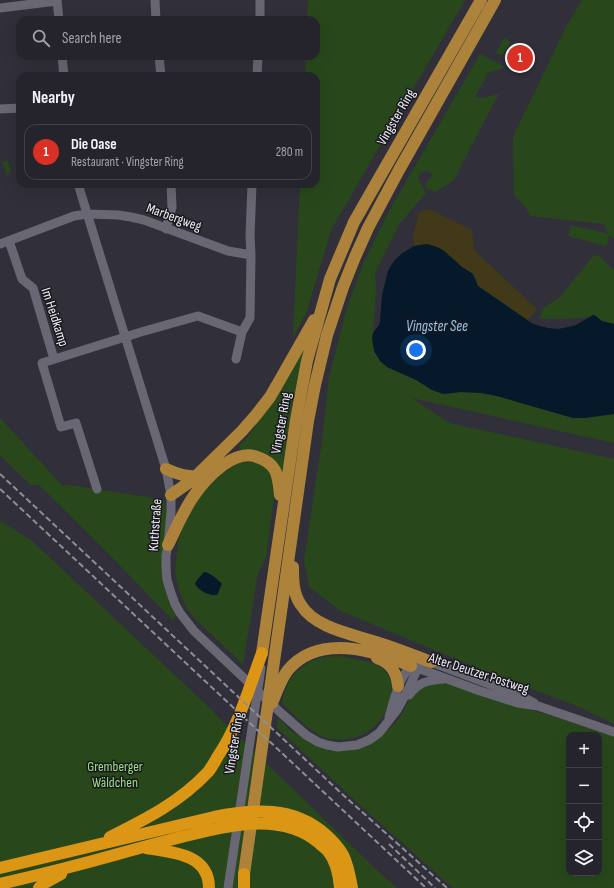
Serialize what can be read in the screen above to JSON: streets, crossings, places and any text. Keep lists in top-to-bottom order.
{
  "streets": {
    "main road": ["Vingster Ring"],
    "street": [
      "Marbergweg",
      "Im Heidkamp",
      "Kuthstraße",
      "Alter Deutzer Postweg"
    ]
  },
  "crossings": [
    ["Marbergweg", "Im Heidkamp"],
    ["Marbergweg", "Kuthstraße"],
    ["Im Heidkamp", "Kuthstraße"],
    ["Kuthstraße", "Alter Deutzer Postweg"]
  ],
  "water": ["Vingster See"],
  "parks": ["Gremberger Wäldchen"],
  "page": {
    "search": "Search here",
    "pins": "1",
    "heading": "Nearby",
    "list": [
      {
        "mark": "1",
        "name": "Die Oase",
        "note": "Restaurant · Vingster Ring",
        "value": "280 m"
      }
    ],
    "map_buttons": ["+", "−"]
  }
}
